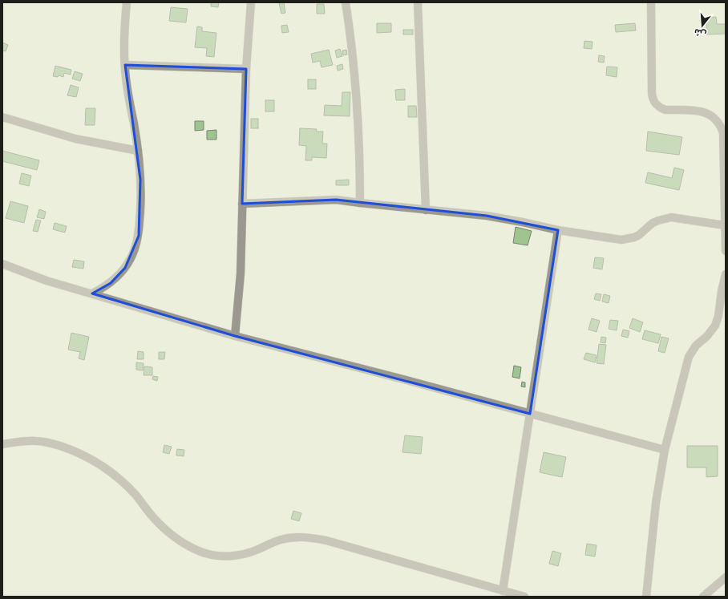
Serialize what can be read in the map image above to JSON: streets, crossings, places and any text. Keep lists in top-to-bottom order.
{
  "north": "bottom"
}
